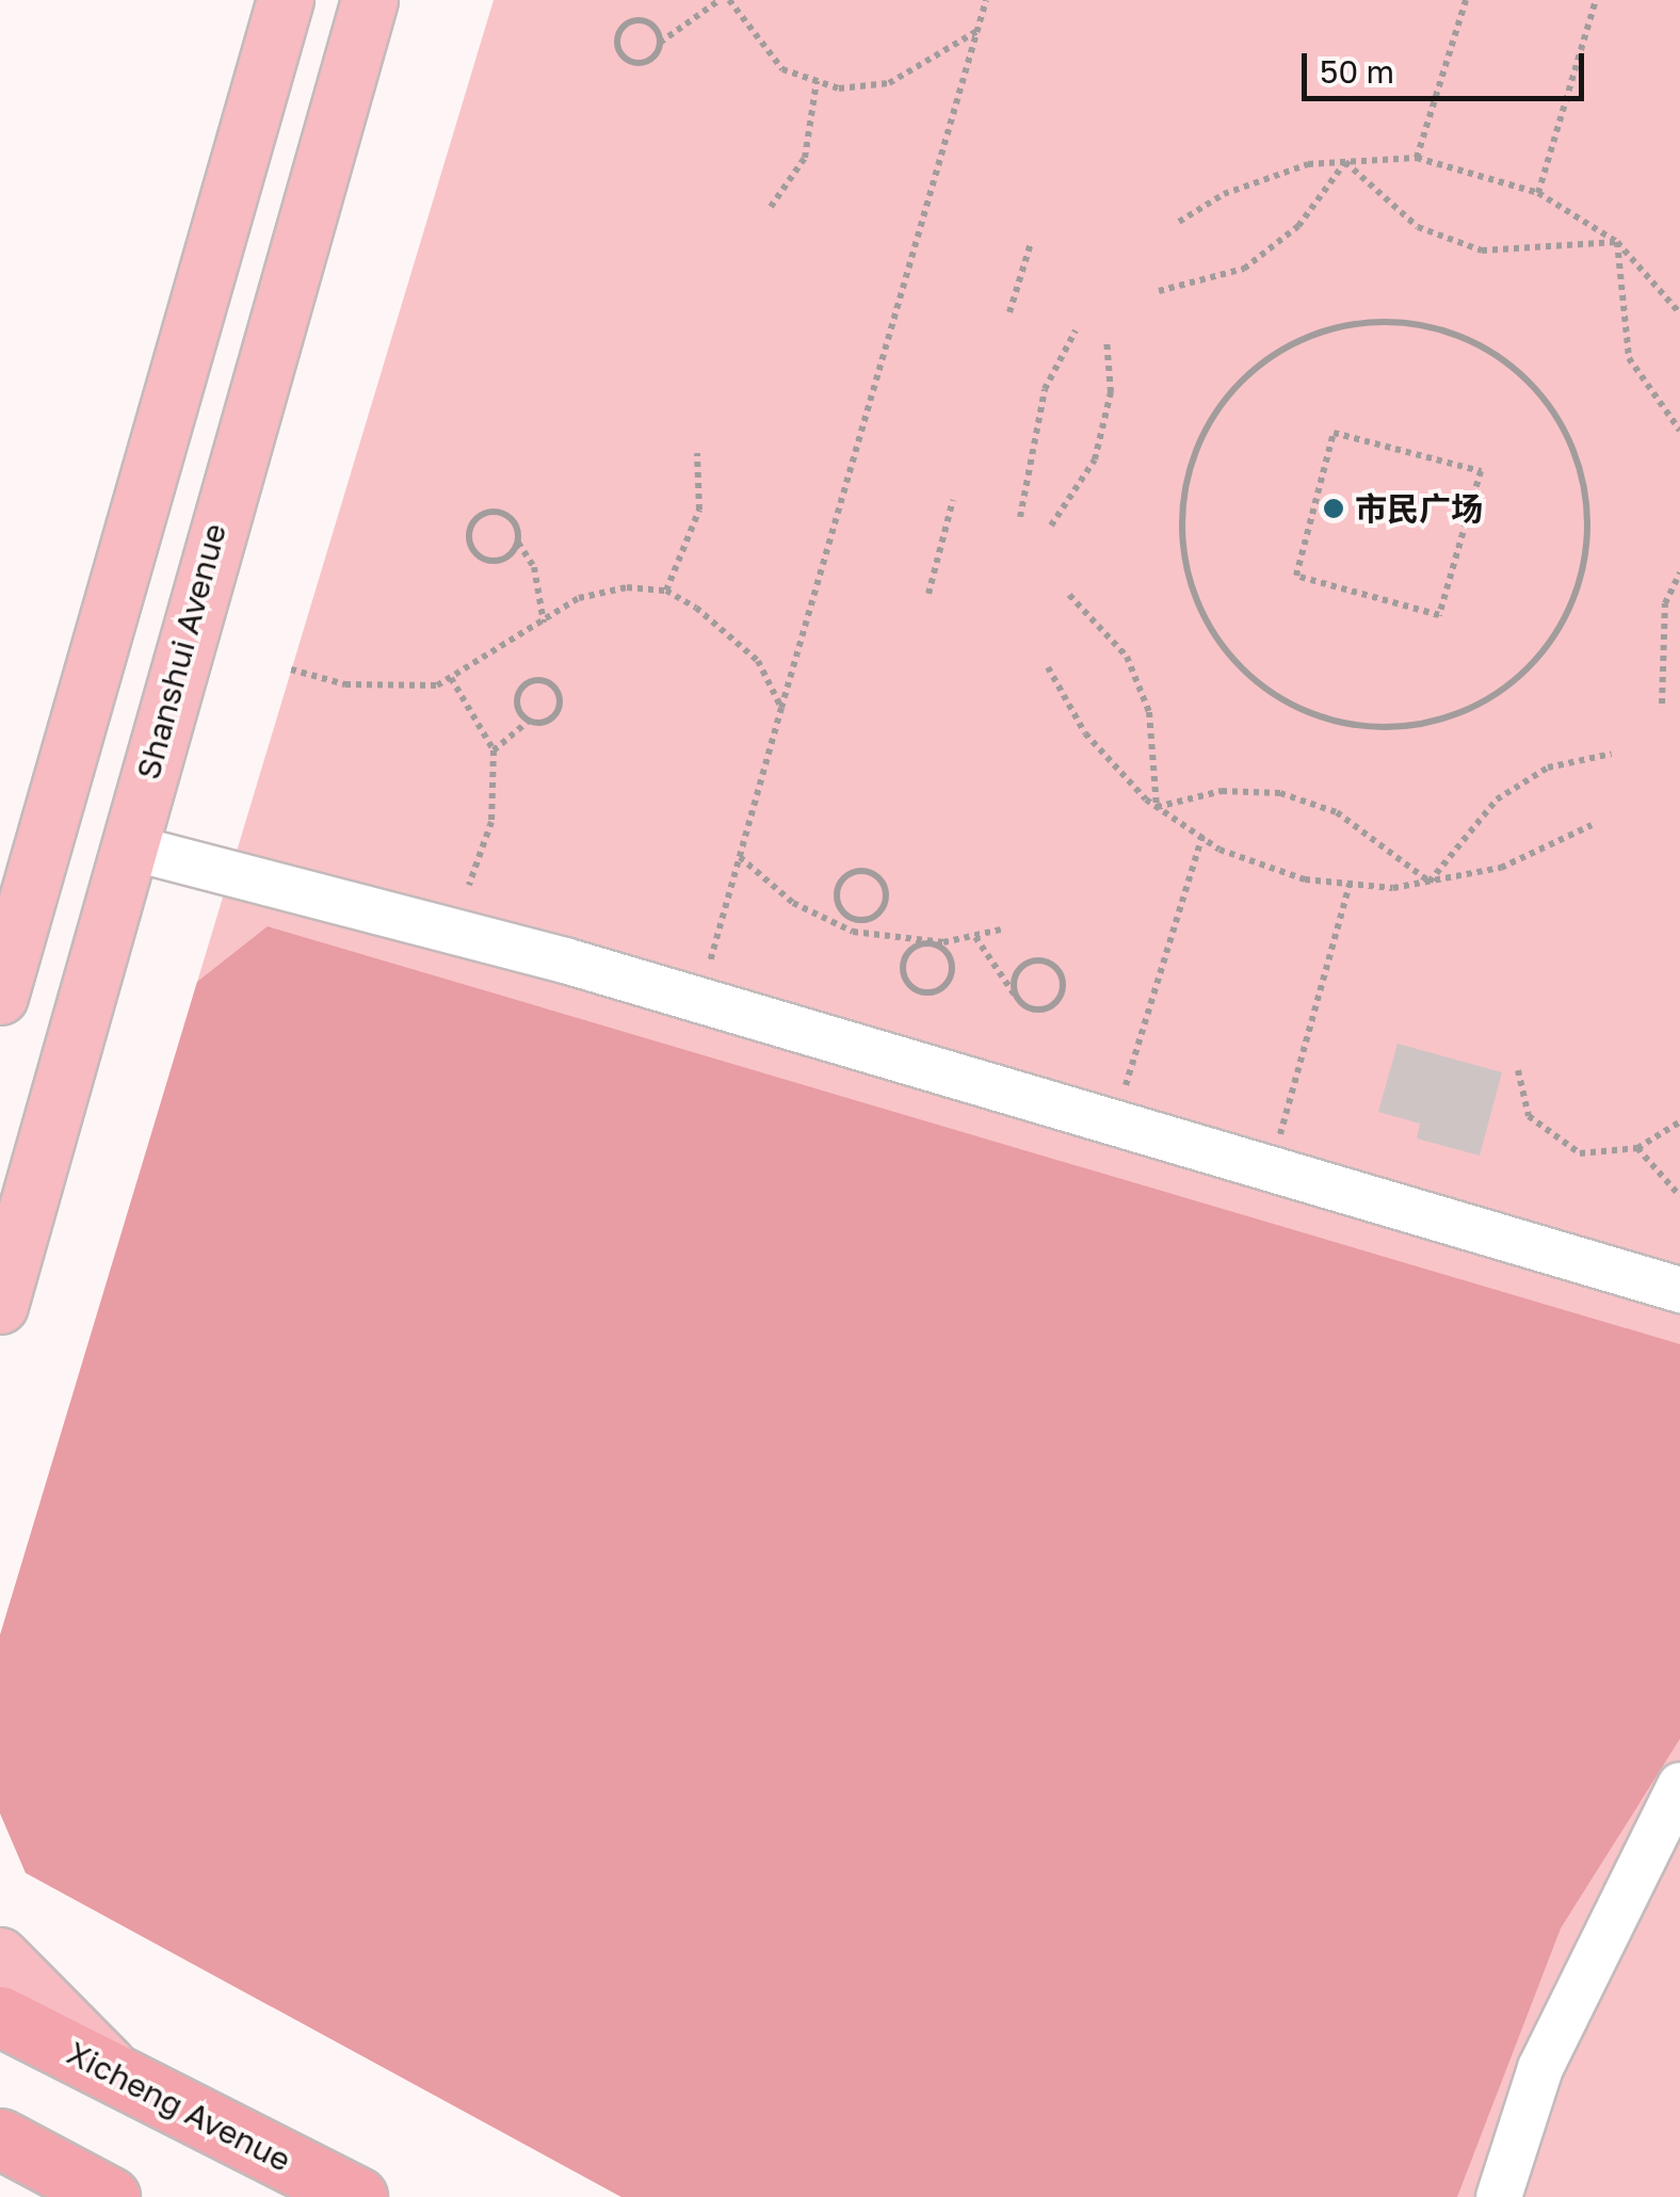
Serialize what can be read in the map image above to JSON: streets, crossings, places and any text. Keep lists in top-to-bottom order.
{
  "streets": {
    "highway": ["Xicheng Avenue"],
    "main road": ["Shanshui Avenue"]
  },
  "places": ["市民广场"],
  "scale_bar": "50 m"
}
